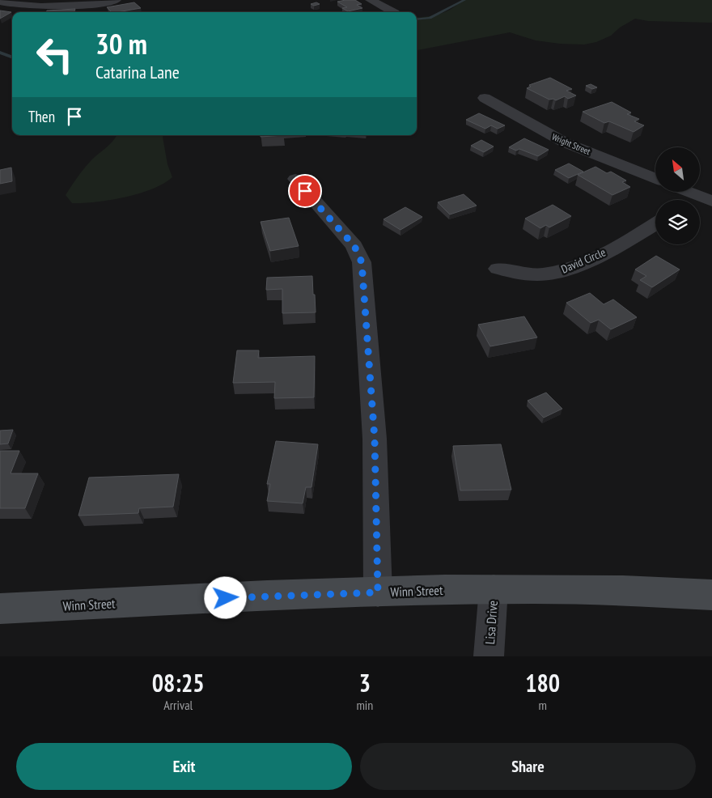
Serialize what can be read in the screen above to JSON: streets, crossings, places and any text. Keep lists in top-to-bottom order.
{
  "streets": {
    "main road": ["Winn Street"],
    "street": ["Wright Street", "David Circle", "Lisa Drive"]
  },
  "crossings": [
    ["Winn Street", "Lisa Drive"]
  ],
  "north": "top left",
  "page": {
    "turn": ["30 m", "Catarina Lane"],
    "then": "Then",
    "eta": [
      "08:25",
      "Arrival",
      "3",
      "min",
      "180",
      "m"
    ],
    "buttons": ["Exit", "Share"]
  }
}
